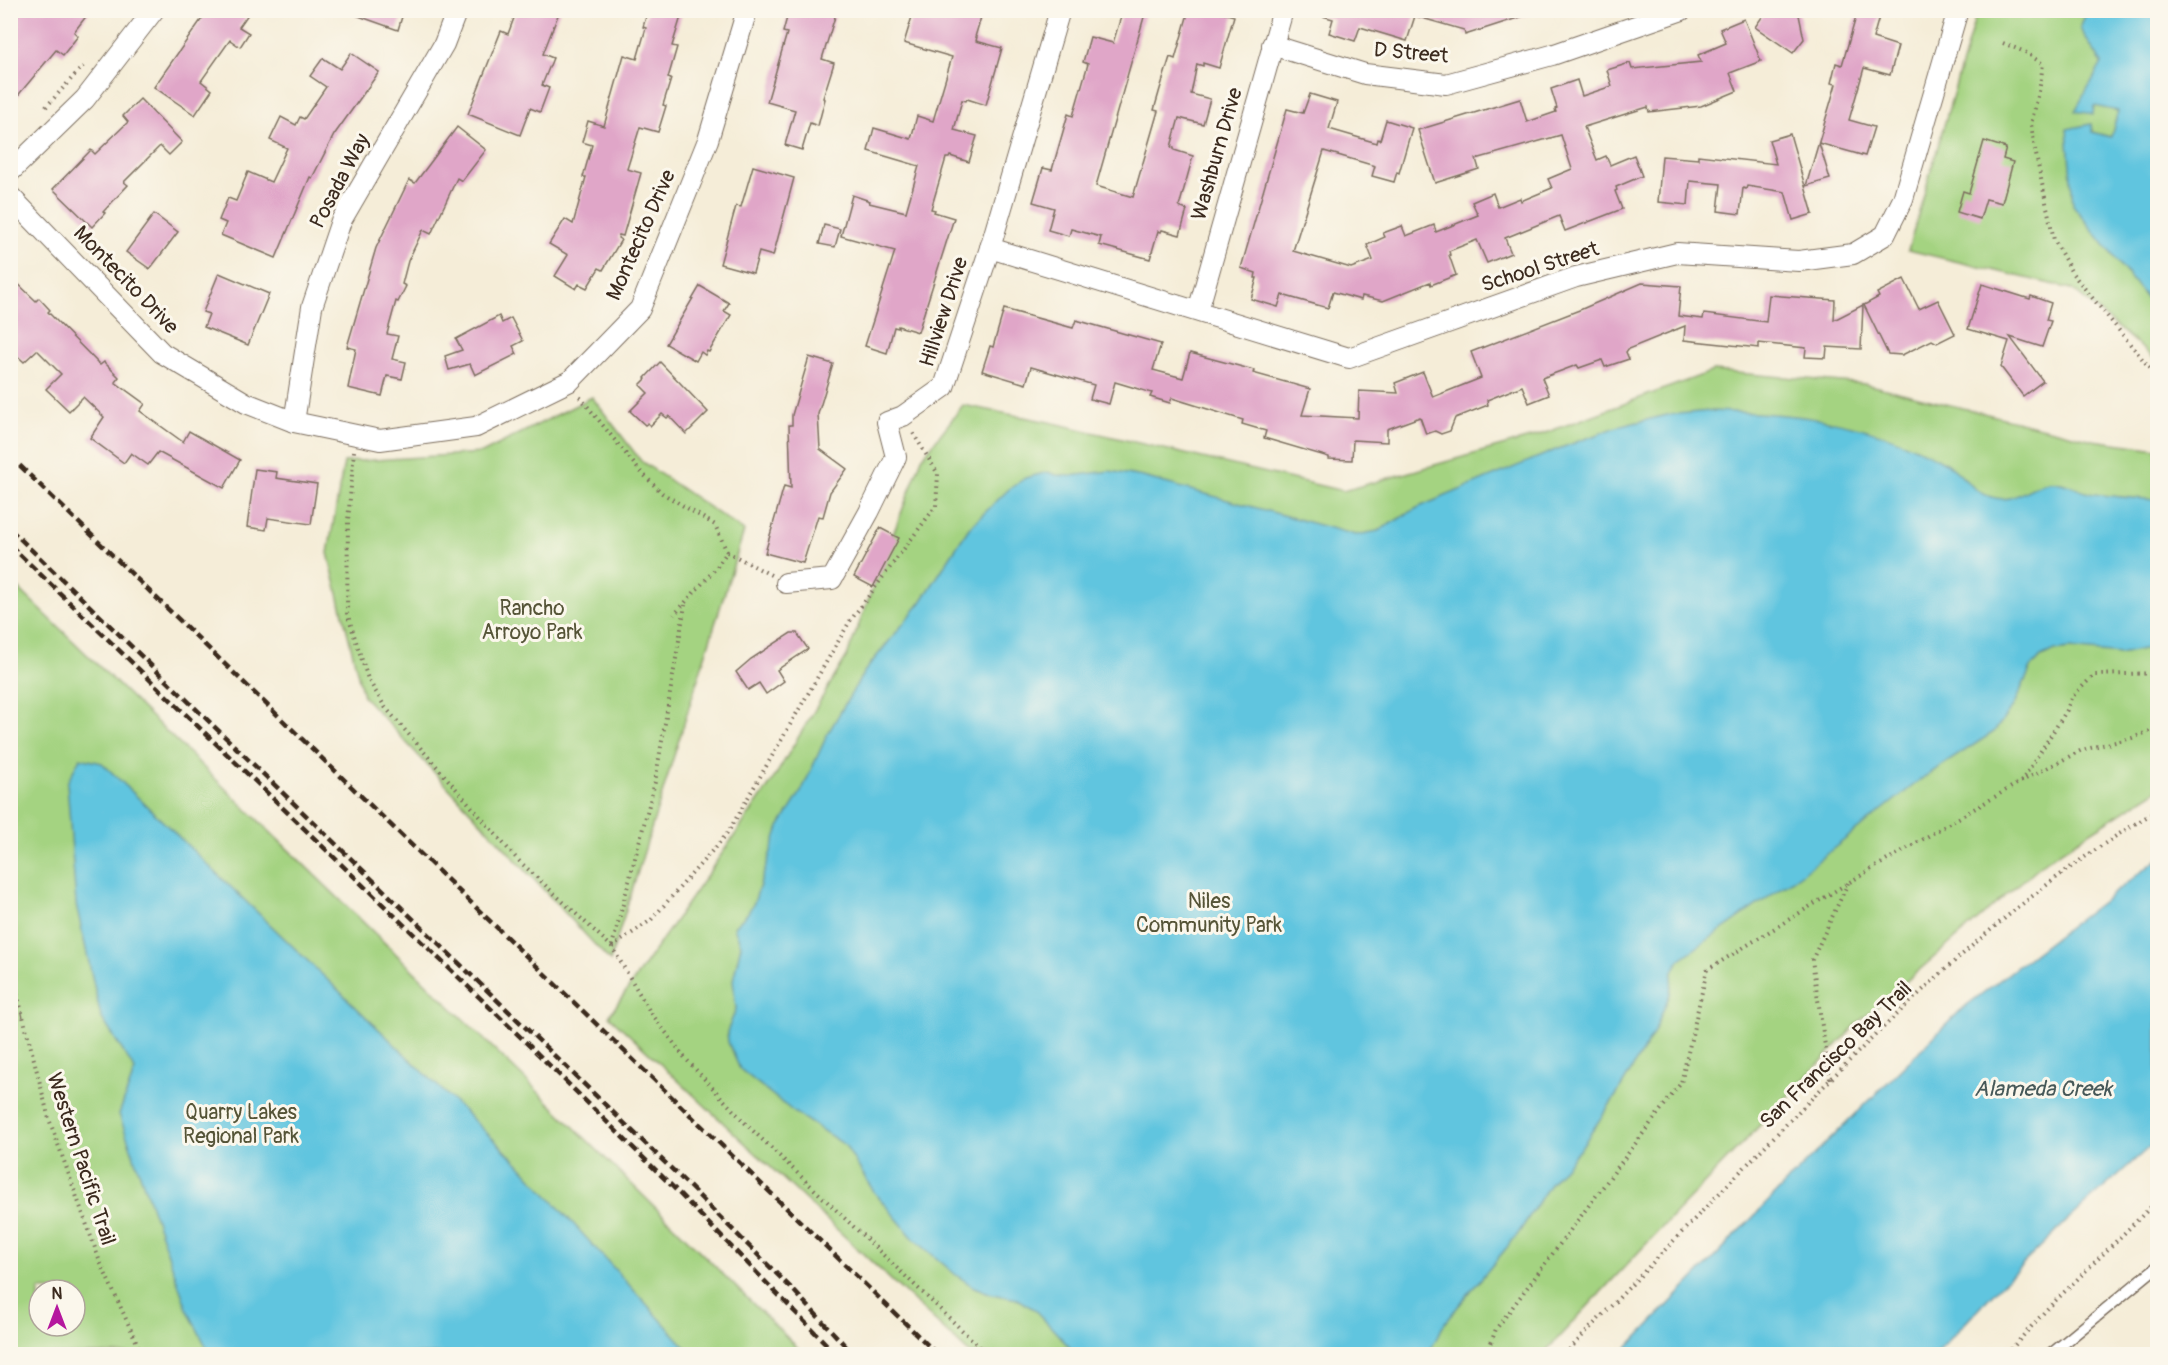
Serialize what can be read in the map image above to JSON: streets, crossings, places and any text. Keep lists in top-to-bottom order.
{
  "streets": {
    "street": [
      "D Street",
      "Washburn Drive",
      "Posada Way",
      "Montecito Drive",
      "School Street",
      "Hillview Drive"
    ],
    "path": ["San Francisco Bay Trail", "Western Pacific Trail"]
  },
  "crossings": [
    ["D Street", "Washburn Drive"],
    ["Washburn Drive", "School Street"],
    ["Posada Way", "Montecito Drive"],
    ["School Street", "Hillview Drive"]
  ],
  "water": ["Alameda Creek"],
  "parks": ["Rancho Arroyo Park", "Niles Community Park", "Quarry Lakes Regional Park"],
  "north": "top"
}
